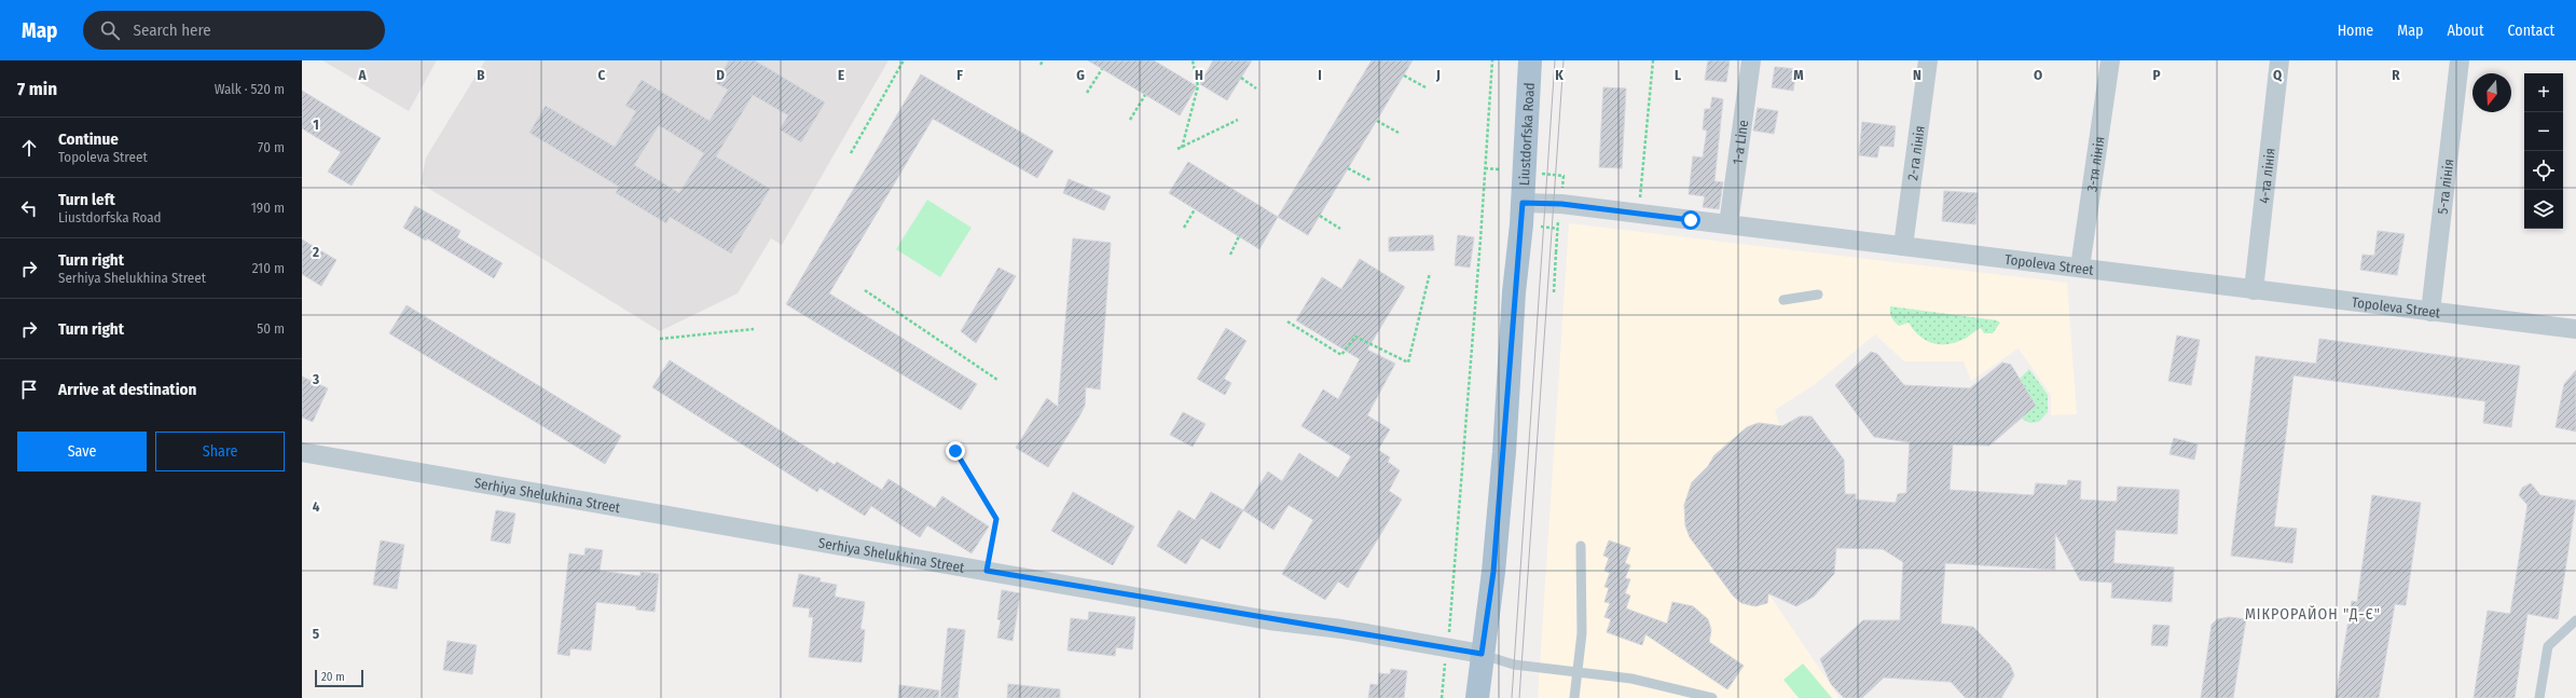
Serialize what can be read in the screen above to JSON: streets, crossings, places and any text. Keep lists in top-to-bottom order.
{
  "streets": {
    "main road": ["Liustdorfska Road"],
    "street": [
      "1-a Line",
      "2-га лінія",
      "3-тя лінія",
      "4-та лінія",
      "5-та лінія",
      "Topoleva Street",
      "Serhiya Shelukhina Street"
    ]
  },
  "crossings": [
    ["Liustdorfska Road", "Topoleva Street"],
    ["Liustdorfska Road", "Serhiya Shelukhina Street"],
    ["1-a Line", "Topoleva Street"],
    ["2-га лінія", "Topoleva Street"],
    ["3-тя лінія", "Topoleva Street"],
    ["4-та лінія", "Topoleva Street"],
    ["5-та лінія", "Topoleva Street"]
  ],
  "districts": ["МІКРОРАЙОН \"Д-Є\""],
  "scale_bar": "20 m",
  "north": "bottom",
  "page": {
    "header": "Map",
    "search": "Search here",
    "nav": [
      "Home",
      "Map",
      "About",
      "Contact"
    ],
    "heading": ["7 min", "Walk · 520 m"],
    "map_buttons": ["+", "−"],
    "list": [
      ["Continue", "Topoleva Street", "70 m"],
      ["Turn left", "Liustdorfska Road", "190 m"],
      ["Turn right", "Serhiya Shelukhina Street", "210 m"],
      ["Turn right", "50 m"],
      "Arrive at destination"
    ],
    "buttons": ["Save", "Share"],
    "scale": "20 m"
  },
  "grid": {
    "columns": [
      "A",
      "B",
      "C",
      "D",
      "E",
      "F",
      "G",
      "H",
      "I",
      "J",
      "K",
      "L",
      "M",
      "N",
      "O",
      "P",
      "Q",
      "R"
    ],
    "rows": [
      "1",
      "2",
      "3",
      "4",
      "5"
    ]
  }
}
